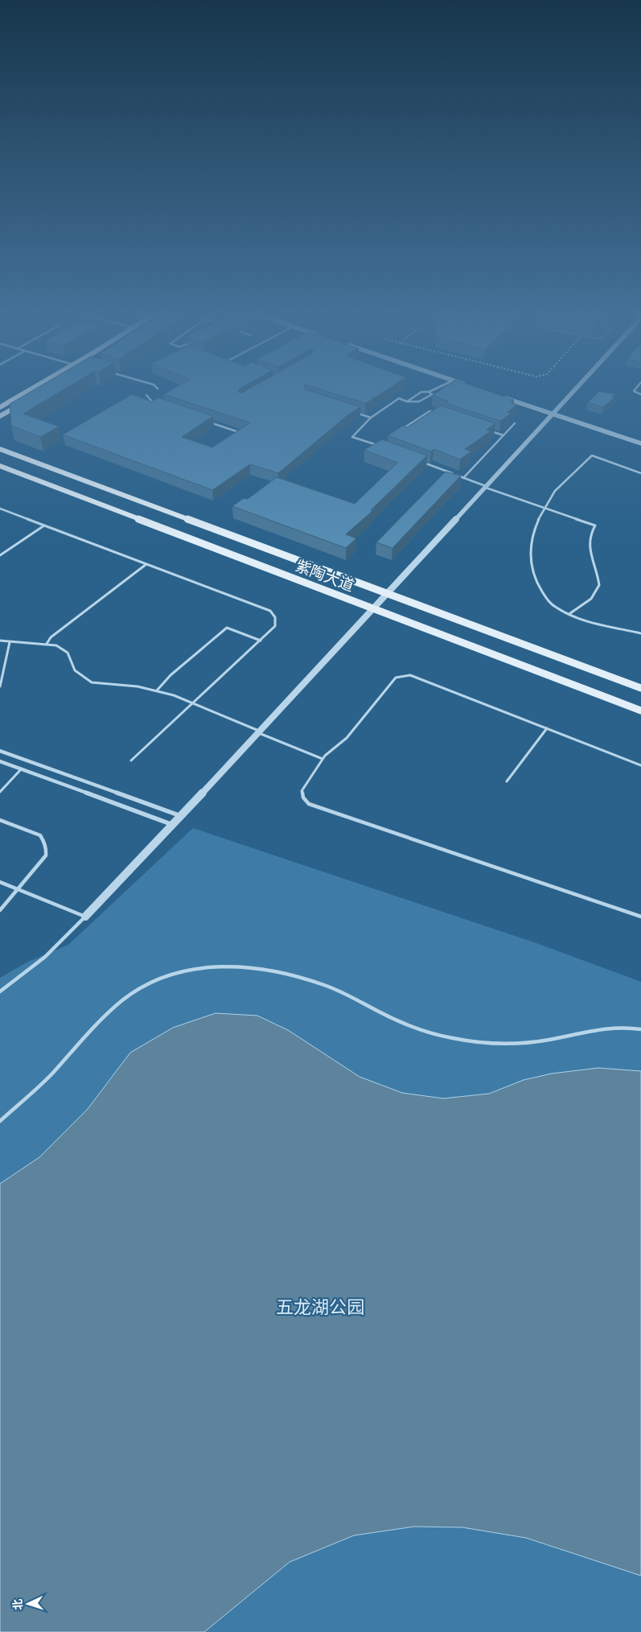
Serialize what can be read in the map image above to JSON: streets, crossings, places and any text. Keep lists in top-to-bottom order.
{
  "streets": {
    "main road": ["紫陶大道"]
  },
  "parks": ["五龙湖公园"],
  "north": "left"
}
